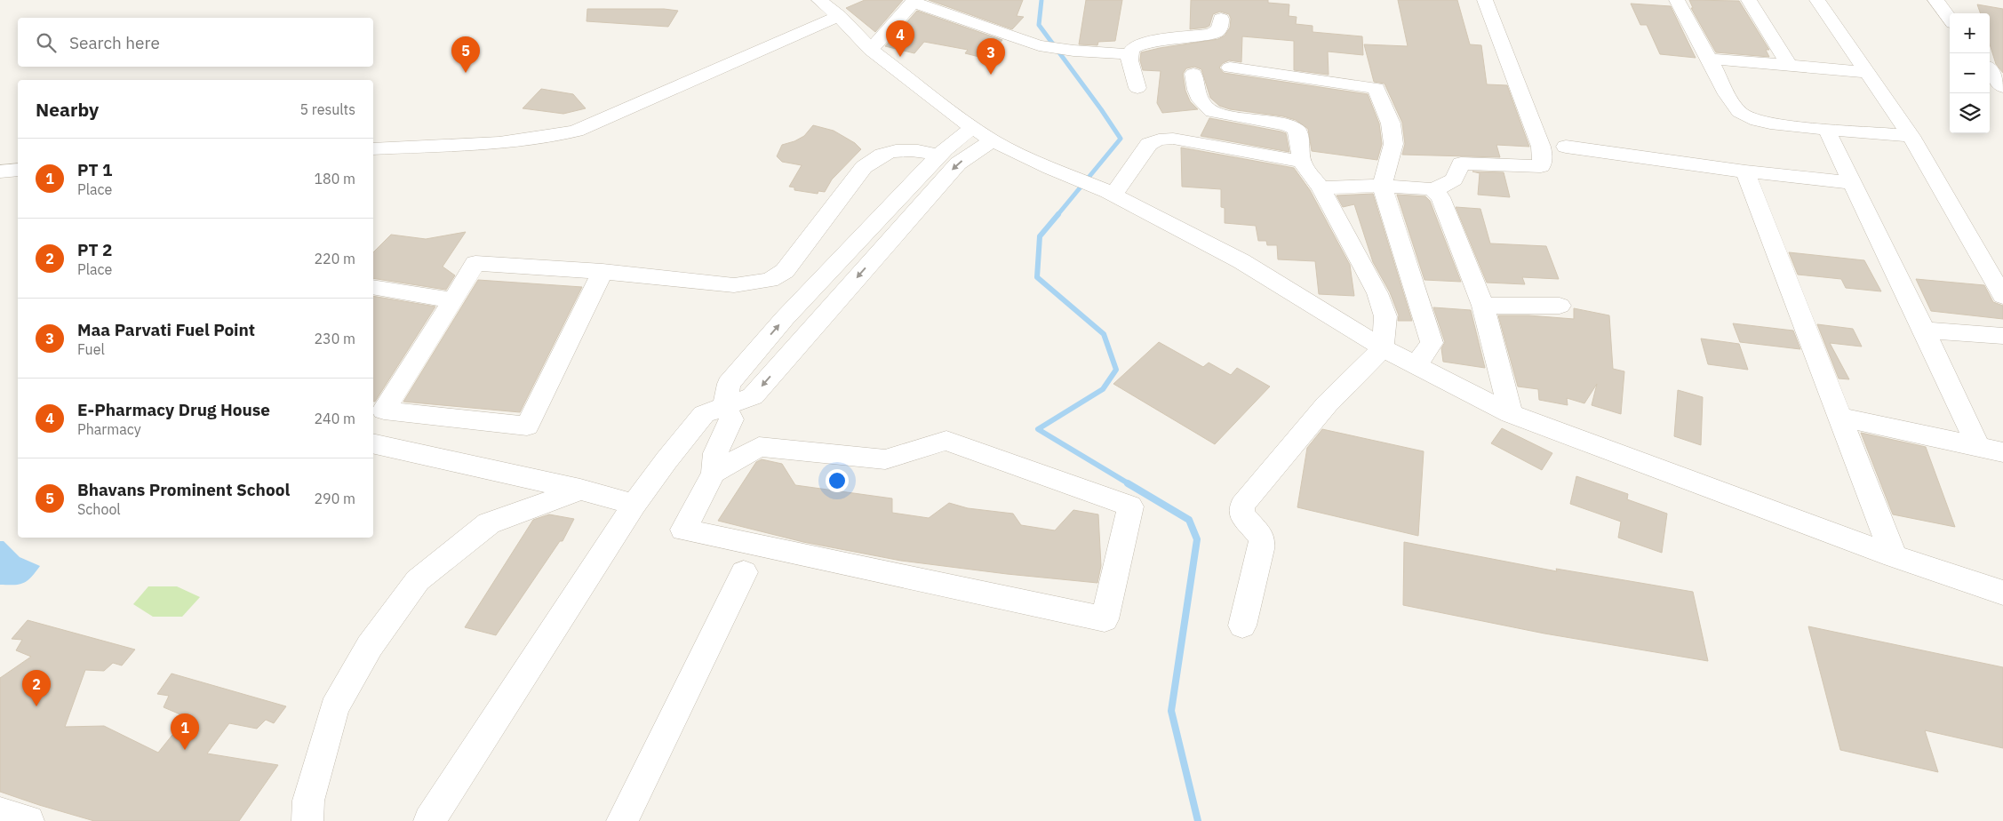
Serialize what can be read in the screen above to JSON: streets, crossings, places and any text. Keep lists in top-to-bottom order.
{
  "page": {
    "map_buttons": ["+", "−"],
    "search": "Search here",
    "pins": [
      "4",
      "5",
      "3",
      "2",
      "1"
    ],
    "heading": ["Nearby", "5 results"],
    "list": [
      {
        "mark": "1",
        "name": "PT 1",
        "note": "Place",
        "value": "180 m"
      },
      {
        "mark": "2",
        "name": "PT 2",
        "note": "Place",
        "value": "220 m"
      },
      {
        "mark": "3",
        "name": "Maa Parvati Fuel Point",
        "note": "Fuel",
        "value": "230 m"
      },
      {
        "mark": "4",
        "name": "E-Pharmacy Drug House",
        "note": "Pharmacy",
        "value": "240 m"
      },
      {
        "mark": "5",
        "name": "Bhavans Prominent School",
        "note": "School",
        "value": "290 m"
      }
    ]
  }
}
